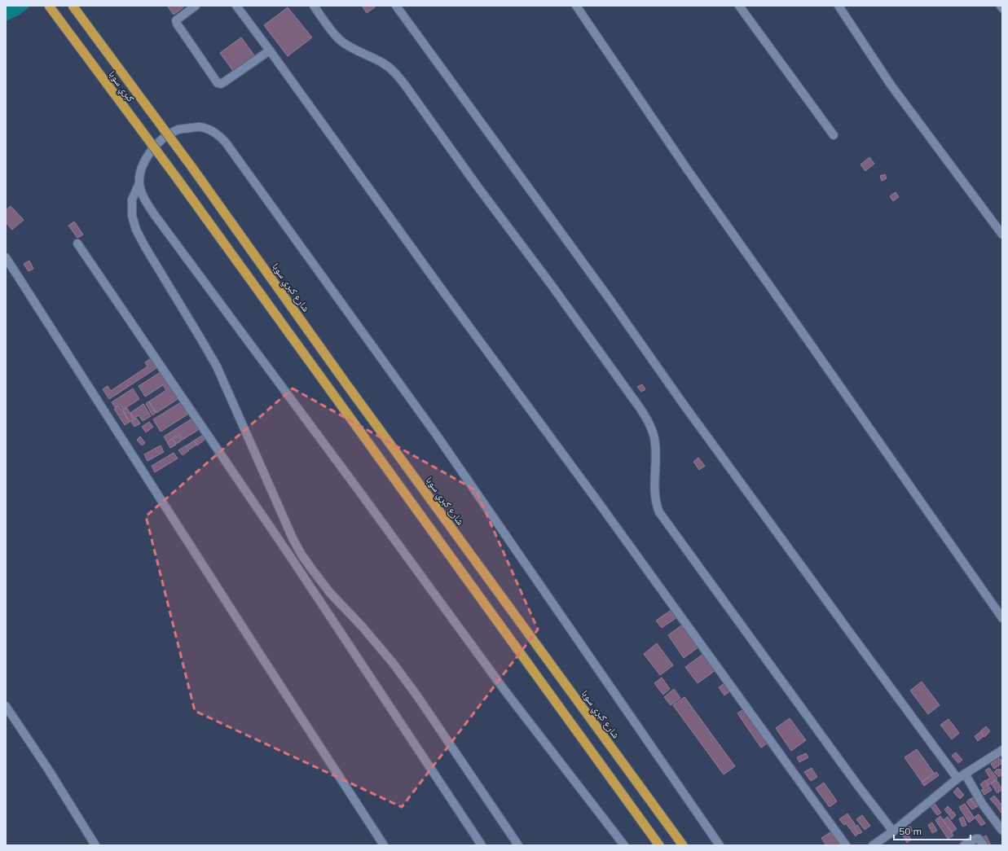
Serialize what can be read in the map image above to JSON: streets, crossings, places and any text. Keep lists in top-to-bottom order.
{
  "streets": {
    "highway": ["كبري سوبا", "شارع كبري سوبا"]
  },
  "crossings": [
    ["كبري سوبا", "شارع كبري سوبا"]
  ],
  "scale_bar": "50 m"
}
